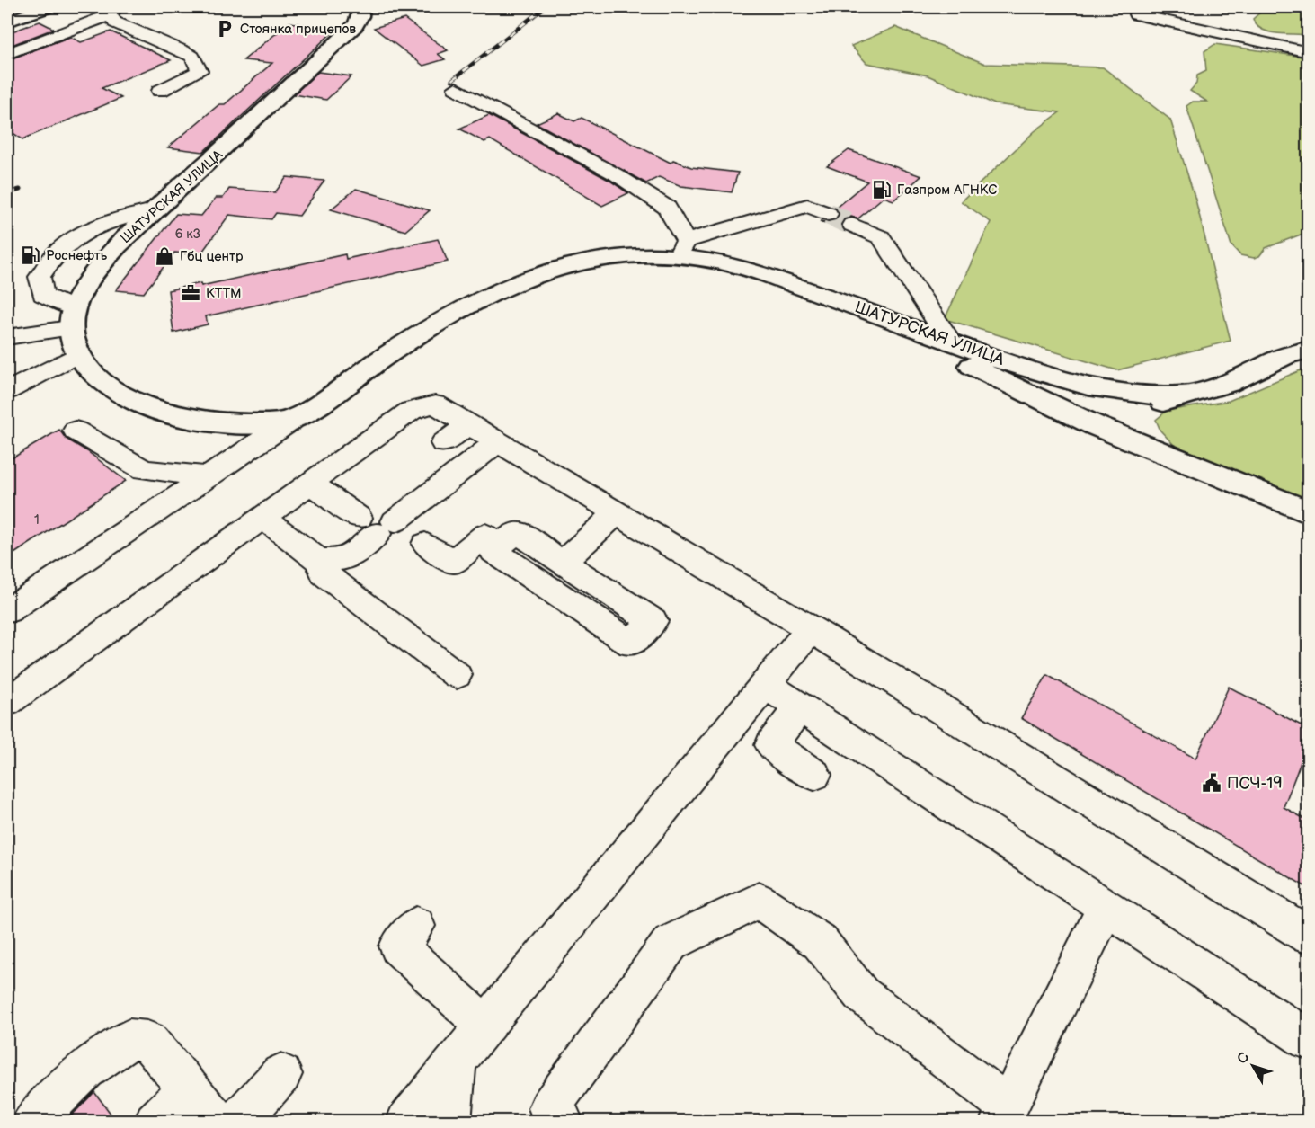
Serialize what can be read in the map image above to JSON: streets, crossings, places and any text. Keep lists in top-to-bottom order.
{
  "streets": {
    "main road": ["ШАТУРСКАЯ УЛИЦА"]
  },
  "places": {
    "parking": ["Стоянка прицепов"],
    "fuel station": ["Газпром АГНКС", "Роснефть"],
    "shop": ["Гбц центр"],
    "office": ["КТТМ"],
    "public building": ["ПСЧ-19"]
  },
  "house_numbers": ["6 к3", "1"],
  "north": "top left"
}
